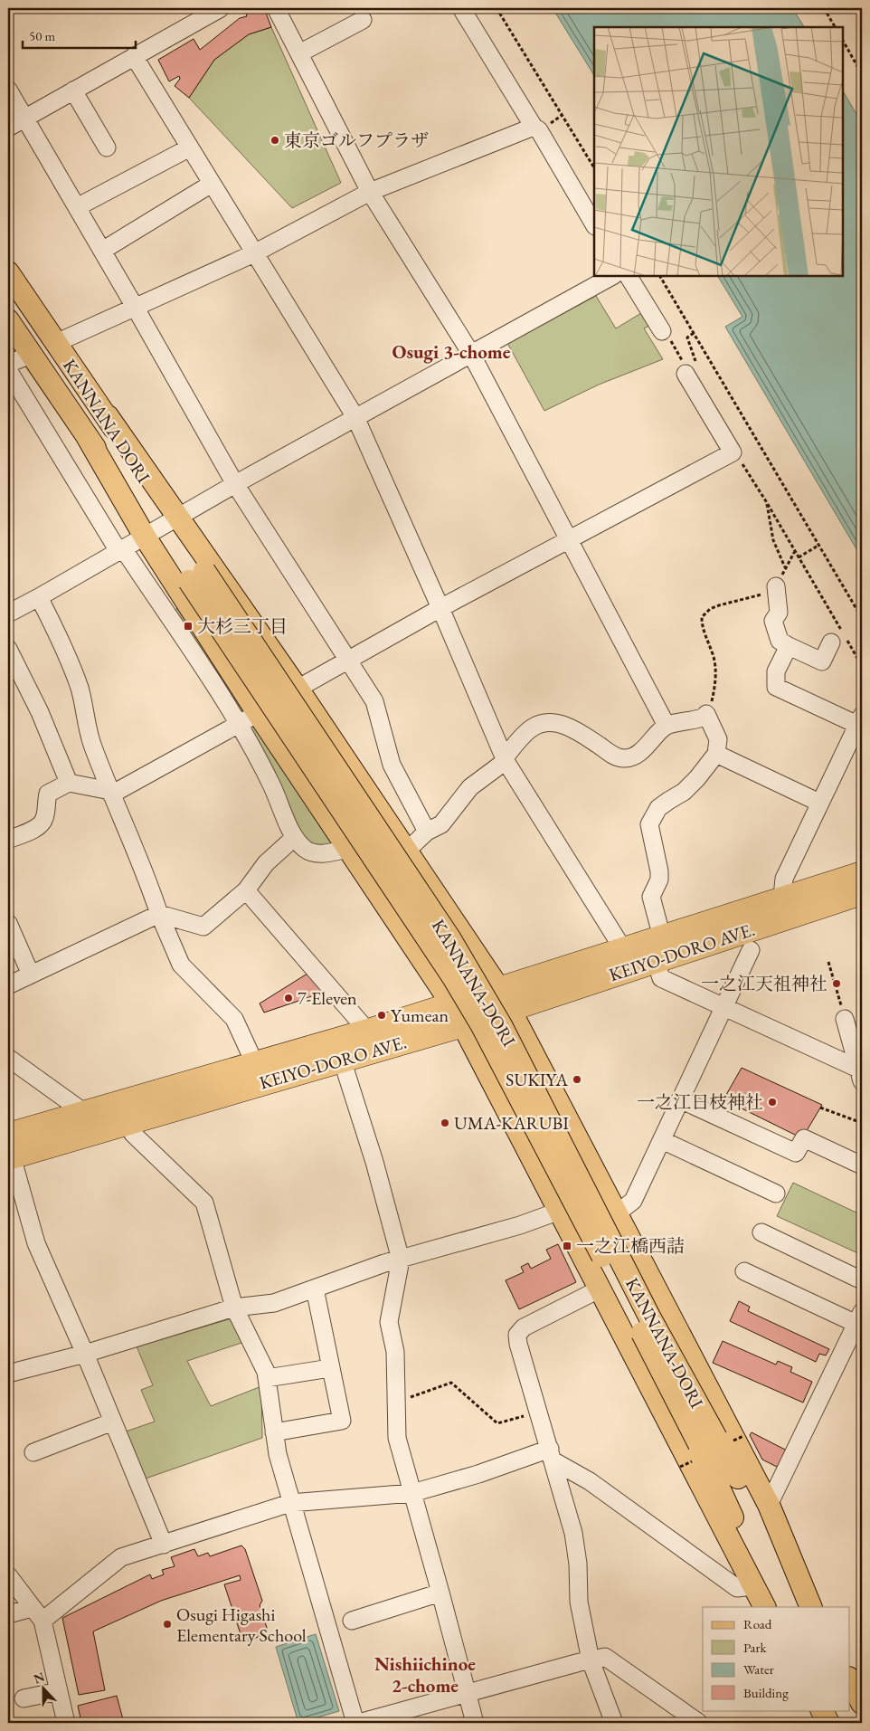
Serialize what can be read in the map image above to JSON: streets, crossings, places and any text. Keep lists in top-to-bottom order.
{
  "streets": {
    "highway": ["KEIYO-DORO AVE."],
    "main road": ["KANNANA DORI", "KANNANA-DORI"]
  },
  "crossings": [
    ["KANNANA DORI", "KANNANA-DORI"]
  ],
  "districts": ["Osugi 3-chome", "Nishiichinoe 2-chome"],
  "places": {
    "other": [
      "東京ゴルフプラザ",
      "一之江天祖神社",
      "7-Eleven",
      "Yumean",
      "SUKIYA",
      "一之江日枝神社",
      "UMA-KARUBI",
      "Osugi Higashi Elementary School"
    ],
    "transit": ["大杉三丁目", "一之江橋西詰"]
  },
  "legend": [
    "Road",
    "Park",
    "Water",
    "Building"
  ],
  "scale_bar": "50 m",
  "north": "top"
}
